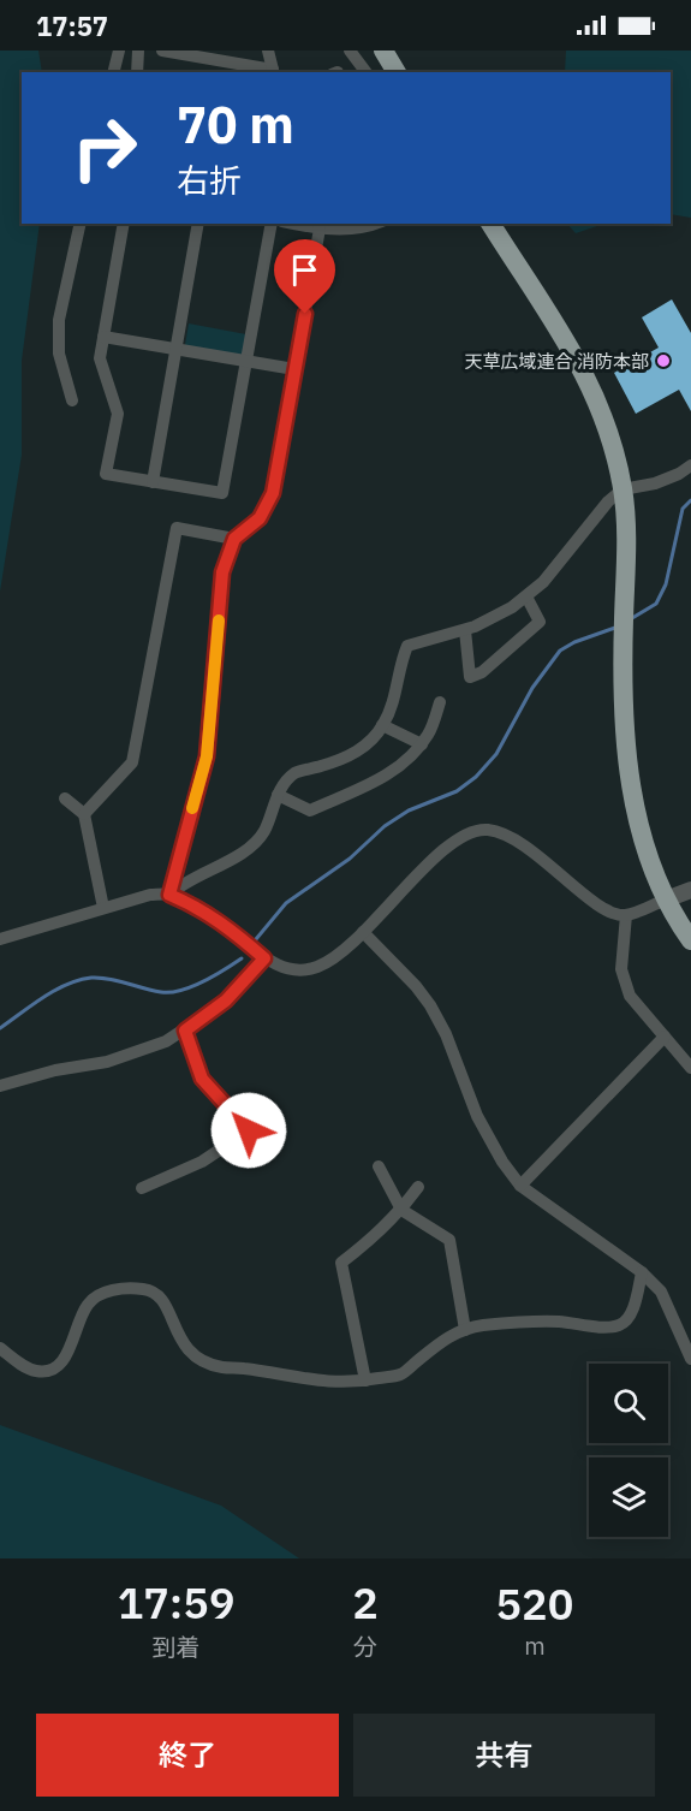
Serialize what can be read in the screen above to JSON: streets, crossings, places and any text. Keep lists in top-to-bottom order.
{
  "places": ["天草広域連合 消防本部"],
  "page": {
    "status": "17:57",
    "turn": ["70 m", "右折"],
    "eta": [
      "17:59",
      "到着",
      "2",
      "分",
      "520",
      "m"
    ],
    "buttons": ["終了", "共有"]
  }
}
